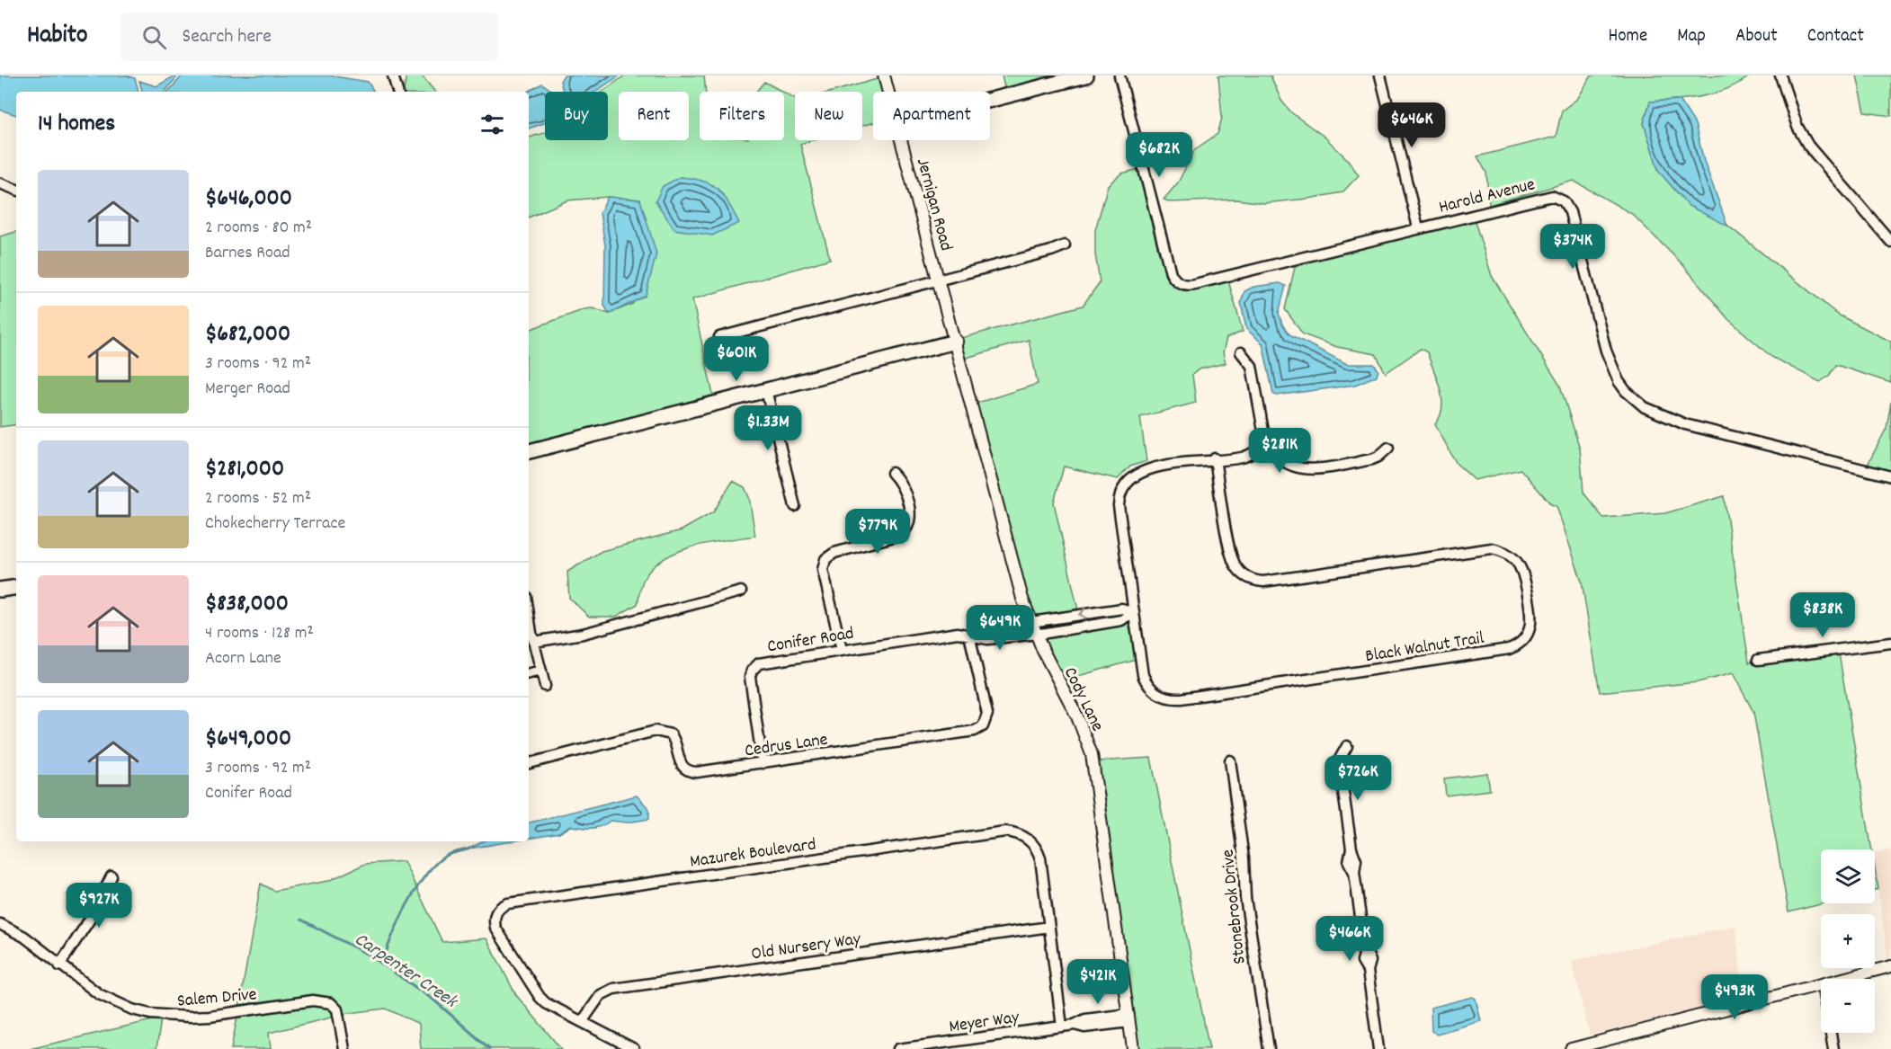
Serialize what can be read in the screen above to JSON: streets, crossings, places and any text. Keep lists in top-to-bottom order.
{
  "streets": {
    "street": [
      "Harold Avenue",
      "Jernigan Road",
      "Conifer Road",
      "Black Walnut Trail",
      "Cody Lane",
      "Cedrus Lane",
      "Mazurek Boulevard",
      "Stonebrook Drive",
      "Old Nursery Way",
      "Salem Drive",
      "Meyer Way"
    ]
  },
  "crossings": [
    ["Jernigan Road", "Cody Lane"],
    ["Conifer Road", "Black Walnut Trail"],
    ["Conifer Road", "Cody Lane"],
    ["Conifer Road", "Cedrus Lane"],
    ["Cody Lane", "Meyer Way"],
    ["Mazurek Boulevard", "Old Nursery Way"],
    ["Mazurek Boulevard", "Meyer Way"]
  ],
  "water": ["Carpenter Creek"],
  "page": {
    "header": "Habito",
    "search": "Search here",
    "nav": [
      "Home",
      "Map",
      "About",
      "Contact"
    ],
    "chip": [
      "Buy",
      "Rent",
      "Filters",
      "New",
      "Apartment"
    ],
    "heading": "14 homes",
    "price": [
      "$646K",
      "$682K",
      "$374K",
      "$601K",
      "$1.33M",
      "$281K",
      "$779K",
      "$838K",
      "$649K",
      "$726K",
      "$927K",
      "$466K",
      "$421K",
      "$493K"
    ],
    "list": [
      {
        "name": "$646,000",
        "note": "2 rooms · 80 m² · Barnes Road"
      },
      {
        "name": "$682,000",
        "note": "3 rooms · 92 m² · Merger Road"
      },
      {
        "name": "$281,000",
        "note": "2 rooms · 52 m² · Chokecherry Terrace"
      },
      {
        "name": "$838,000",
        "note": "4 rooms · 128 m² · Acorn Lane"
      },
      {
        "name": "$649,000",
        "note": "3 rooms · 92 m² · Conifer Road"
      }
    ],
    "map_buttons": ["+", "−"]
  }
}
